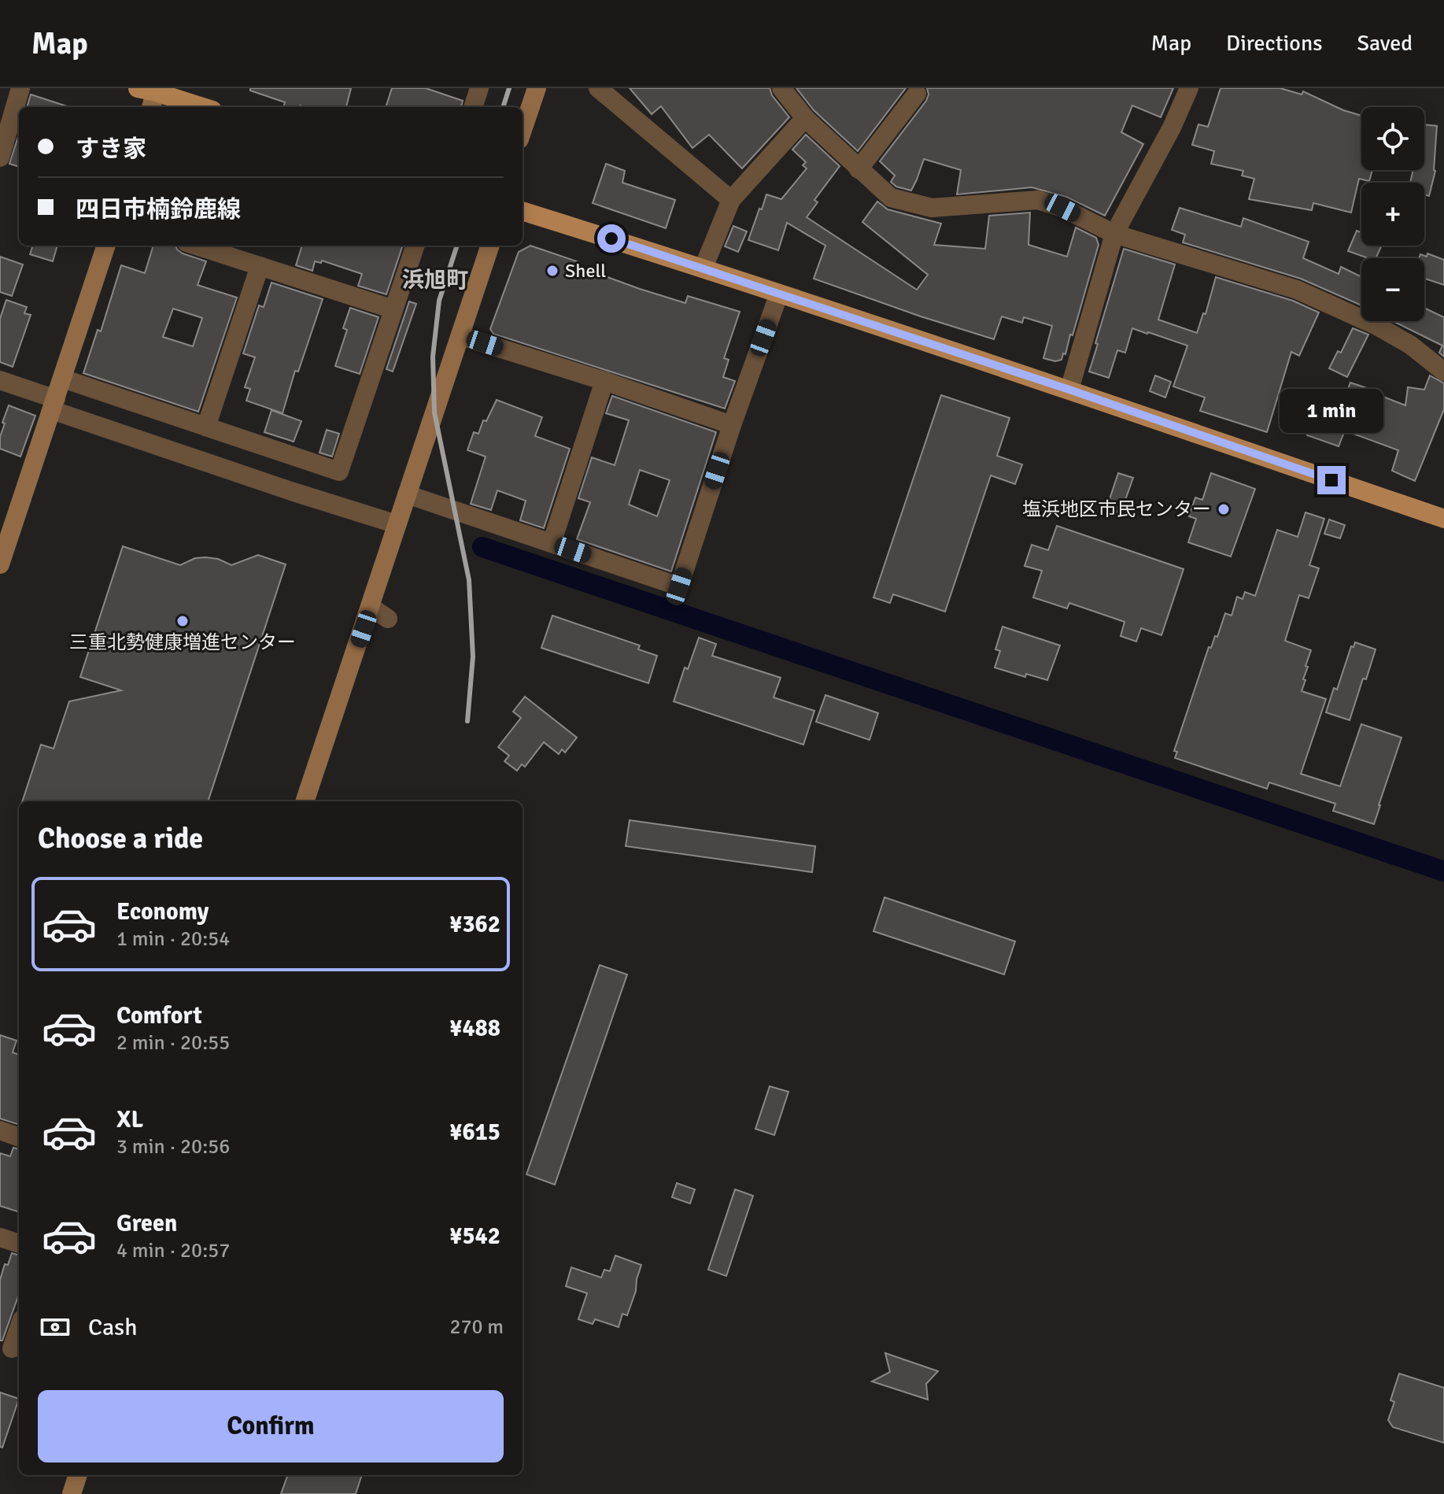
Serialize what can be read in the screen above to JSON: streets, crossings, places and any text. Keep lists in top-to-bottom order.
{
  "districts": ["浜旭町"],
  "places": ["Shell", "塩浜地区市民センター", "三重北勢健康増進センター"],
  "page": {
    "header": "Map",
    "nav": ["Map", "Directions", "Saved"],
    "map_buttons": ["+", "−"],
    "banner": ["すき家", "四日市楠鈴鹿線"],
    "bubble": "1 min",
    "heading": "Choose a ride",
    "list": [
      {
        "name": "Economy",
        "note": "1 min · 20:54",
        "value": "¥362"
      },
      {
        "name": "Comfort",
        "note": "2 min · 20:55",
        "value": "¥488"
      },
      {
        "name": "XL",
        "note": "3 min · 20:56",
        "value": "¥615"
      },
      {
        "name": "Green",
        "note": "4 min · 20:57",
        "value": "¥542"
      }
    ],
    "pay": ["Cash", "270 m"],
    "buttons": "Confirm"
  }
}
